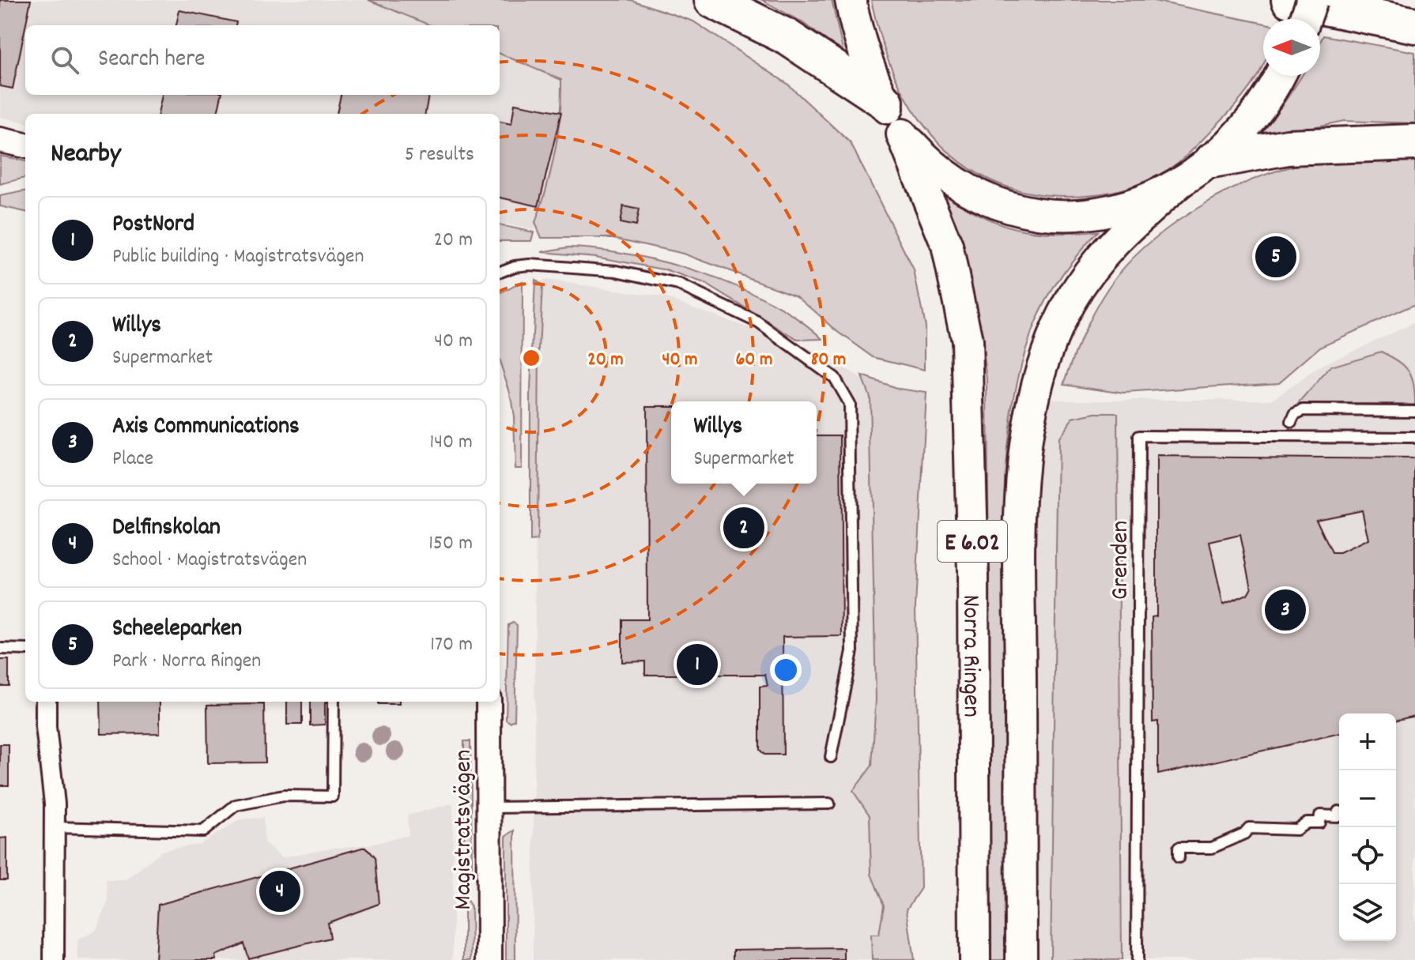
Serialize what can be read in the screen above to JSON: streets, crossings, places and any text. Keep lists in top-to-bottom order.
{
  "streets": {
    "main road": ["E 6.02", "Norra Ringen"],
    "street": ["Magistratsvägen"],
    "lane": ["Grenden"]
  },
  "north": "left",
  "page": {
    "search": "Search here",
    "heading": ["Nearby", "5 results"],
    "list": [
      {
        "mark": "1",
        "name": "PostNord",
        "note": "Public building · Magistratsvägen",
        "value": "20 m"
      },
      {
        "mark": "2",
        "name": "Willys",
        "note": "Supermarket",
        "value": "40 m"
      },
      {
        "mark": "3",
        "name": "Axis Communications",
        "note": "Place",
        "value": "140 m"
      },
      {
        "mark": "4",
        "name": "Delfinskolan",
        "note": "School · Magistratsvägen",
        "value": "150 m"
      },
      {
        "mark": "5",
        "name": "Scheeleparken",
        "note": "Park · Norra Ringen",
        "value": "170 m"
      }
    ],
    "pins": [
      "5",
      "2",
      "3",
      "1",
      "4"
    ],
    "popup": ["Willys", "Supermarket"],
    "map_buttons": ["+", "−"]
  },
  "rings": [
    "20 m",
    "40 m",
    "60 m",
    "80 m"
  ]
}
